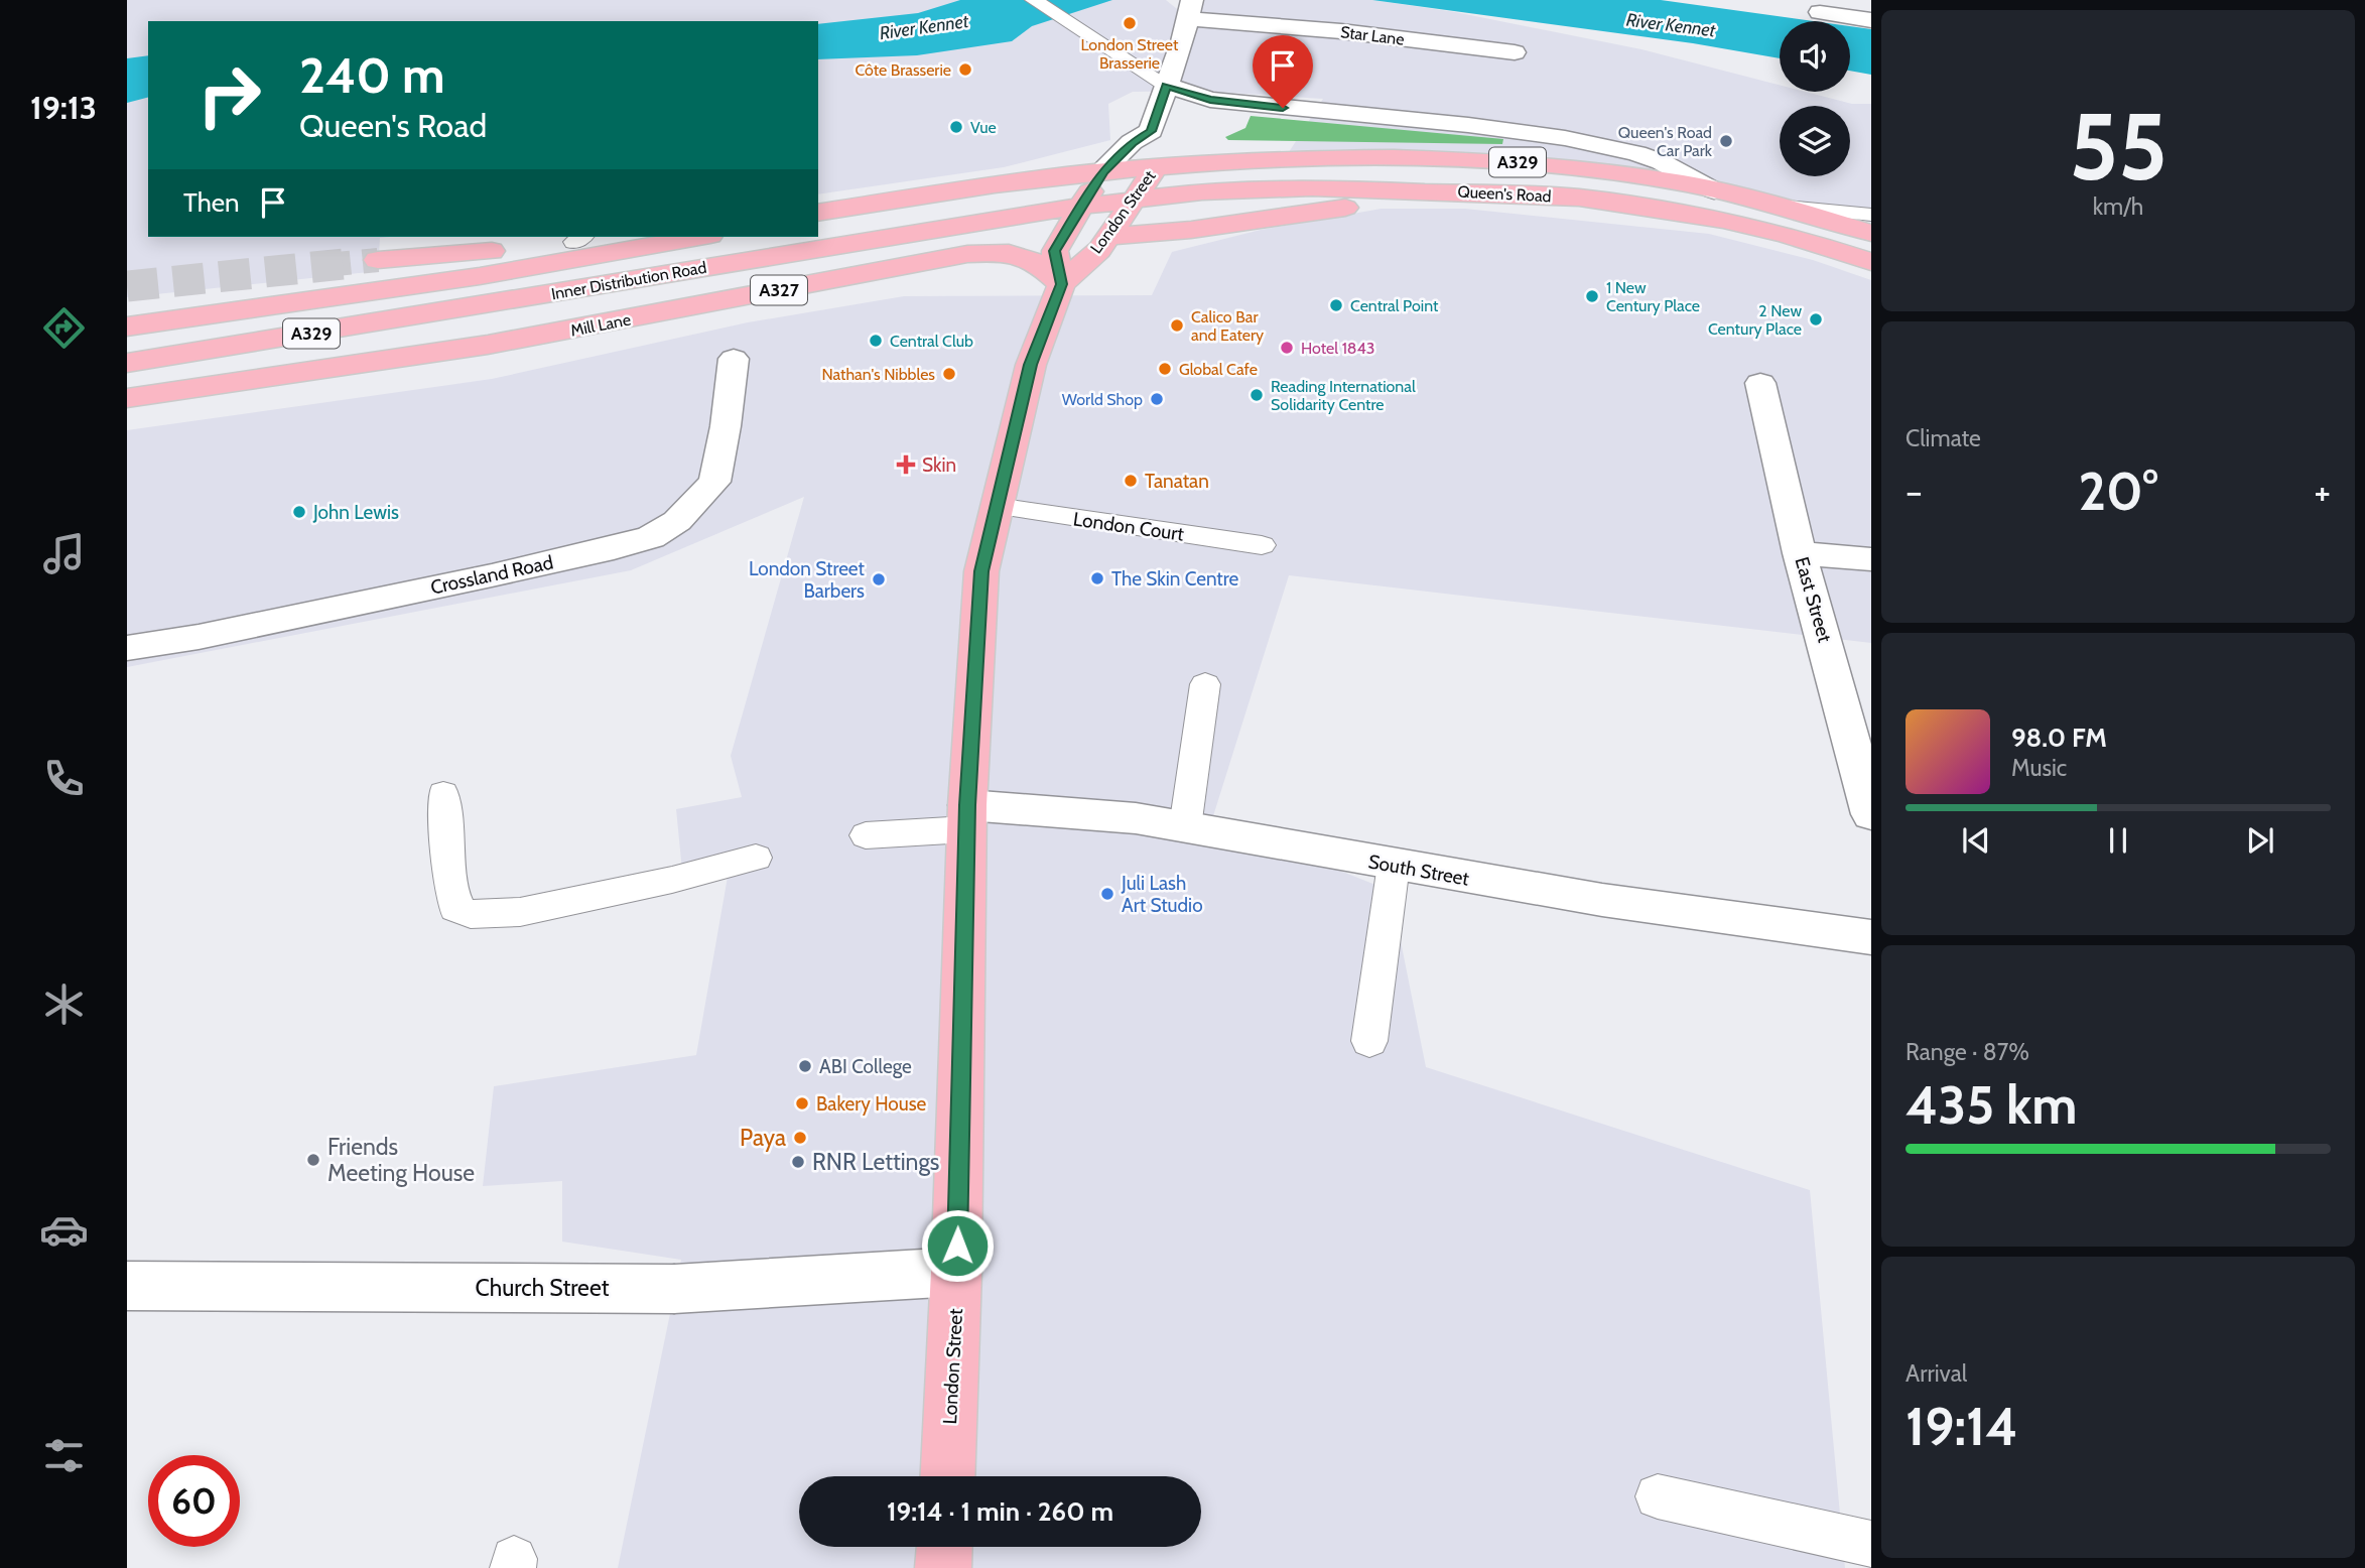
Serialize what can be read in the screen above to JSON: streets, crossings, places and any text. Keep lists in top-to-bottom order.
{
  "streets": {
    "main road": [
      "A329",
      "Queen's Road",
      "London Street",
      "Inner Distribution Road",
      "A327",
      "Mill Lane"
    ],
    "street": [
      "Star Lane",
      "Crossland Road",
      "East Street",
      "South Street",
      "Church Street"
    ],
    "lane": ["London Court"]
  },
  "crossings": [
    ["A329", "Queen's Road"],
    ["A329", "London Street"],
    ["Queen's Road", "London Street"],
    ["Queen's Road", "Inner Distribution Road"],
    ["London Street", "Inner Distribution Road"],
    ["London Street", "Mill Lane"],
    ["London Street", "London Court"],
    ["London Street", "South Street"],
    ["London Street", "Church Street"]
  ],
  "water": ["River Kennet"],
  "places": {
    "other": [
      "London Street Brasserie",
      "Côte Brasserie",
      "Vue",
      "Queen's Road Car Park",
      "1 New Century Place",
      "Central Point",
      "2 New Century Place",
      "Calico Bar and Eatery",
      "Central Club",
      "Hotel 1843",
      "Global Cafe",
      "Nathan's Nibbles",
      "Reading International Solidarity Centre",
      "World Shop",
      "Tanatan",
      "John Lewis",
      "The Skin Centre",
      "London Street Barbers",
      "Juli Lash Art Studio",
      "ABI College",
      "Bakery House",
      "Paya",
      "Friends Meeting House",
      "RNR Lettings"
    ],
    "health": ["Skin"]
  },
  "page": {
    "tabs": "19:13",
    "tile": [
      ["55", "km/h"],
      "Climate",
      ["Range · 87%", "435 km"],
      ["Arrival", "19:14"]
    ],
    "turn": ["240 m", "Queen's Road"],
    "then": "Then",
    "heat": ["−", "20°", "+"],
    "song": ["98.0 FM", "Music"],
    "limit": "60",
    "trip": "19:14 · 1 min · 260 m"
  }
}
